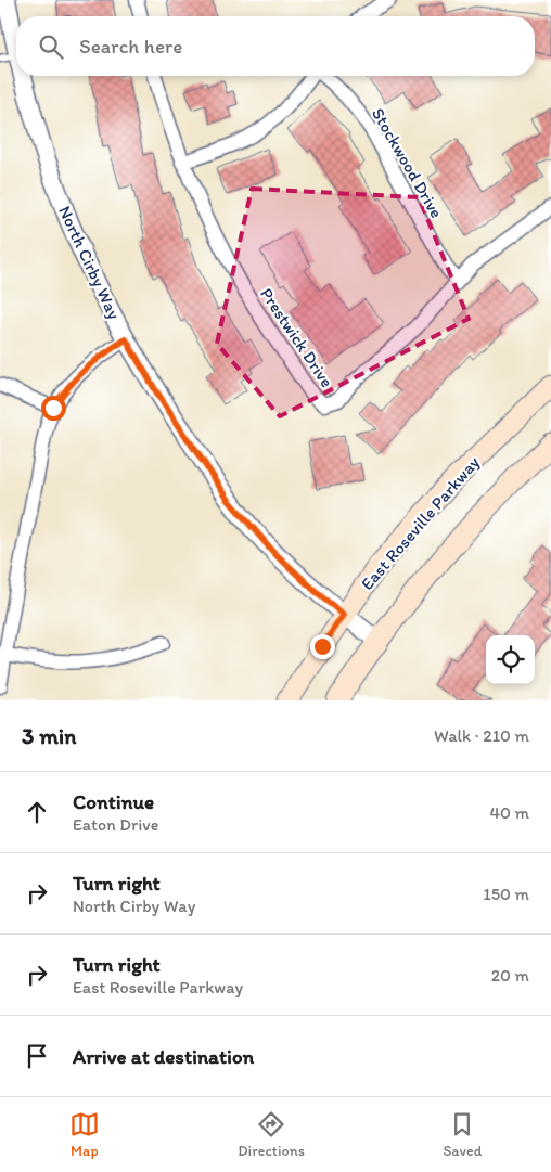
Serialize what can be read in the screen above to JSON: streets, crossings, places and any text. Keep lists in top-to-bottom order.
{
  "streets": {
    "main road": ["East Roseville Parkway"],
    "street": ["Stockwood Drive", "North Cirby Way", "Prestwick Drive"]
  },
  "crossings": [
    ["Stockwood Drive", "Prestwick Drive"],
    ["North Cirby Way", "East Roseville Parkway"]
  ],
  "page": {
    "search": "Search here",
    "heading": ["3 min", "Walk · 210 m"],
    "list": [
      ["Continue", "Eaton Drive", "40 m"],
      ["Turn right", "North Cirby Way", "150 m"],
      ["Turn right", "East Roseville Parkway", "20 m"],
      "Arrive at destination"
    ],
    "nav": ["Map", "Directions", "Saved"]
  }
}
